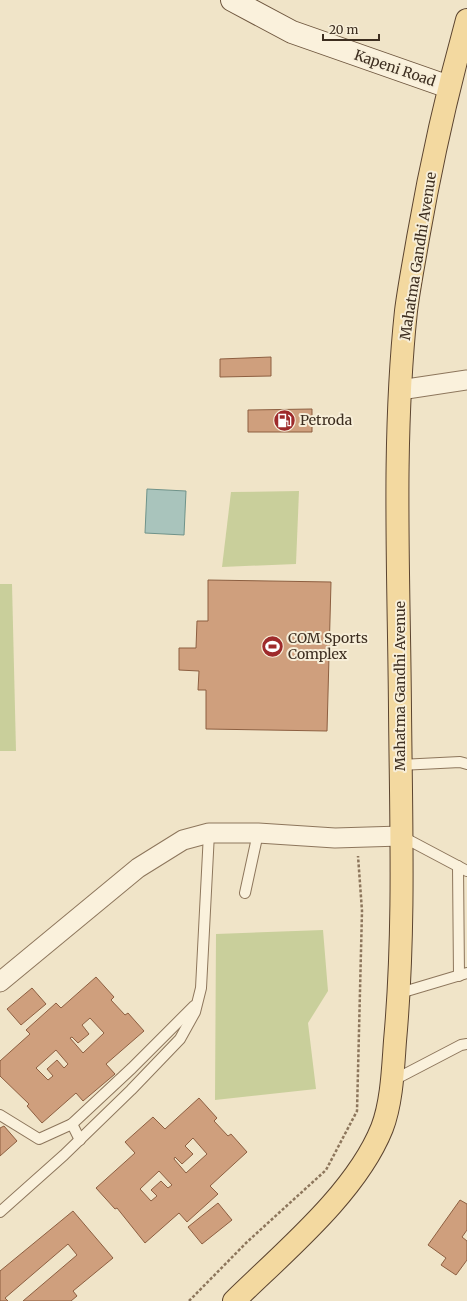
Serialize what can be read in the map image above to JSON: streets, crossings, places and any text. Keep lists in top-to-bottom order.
{
  "streets": {
    "main road": ["Kapeni Road", "Mahatma Gandhi Avenue"]
  },
  "crossings": [
    ["Kapeni Road", "Mahatma Gandhi Avenue"]
  ],
  "places": {
    "fuel station": ["Petroda"],
    "sports": ["COM Sports Complex"]
  },
  "scale_bar": "20 m"
}
